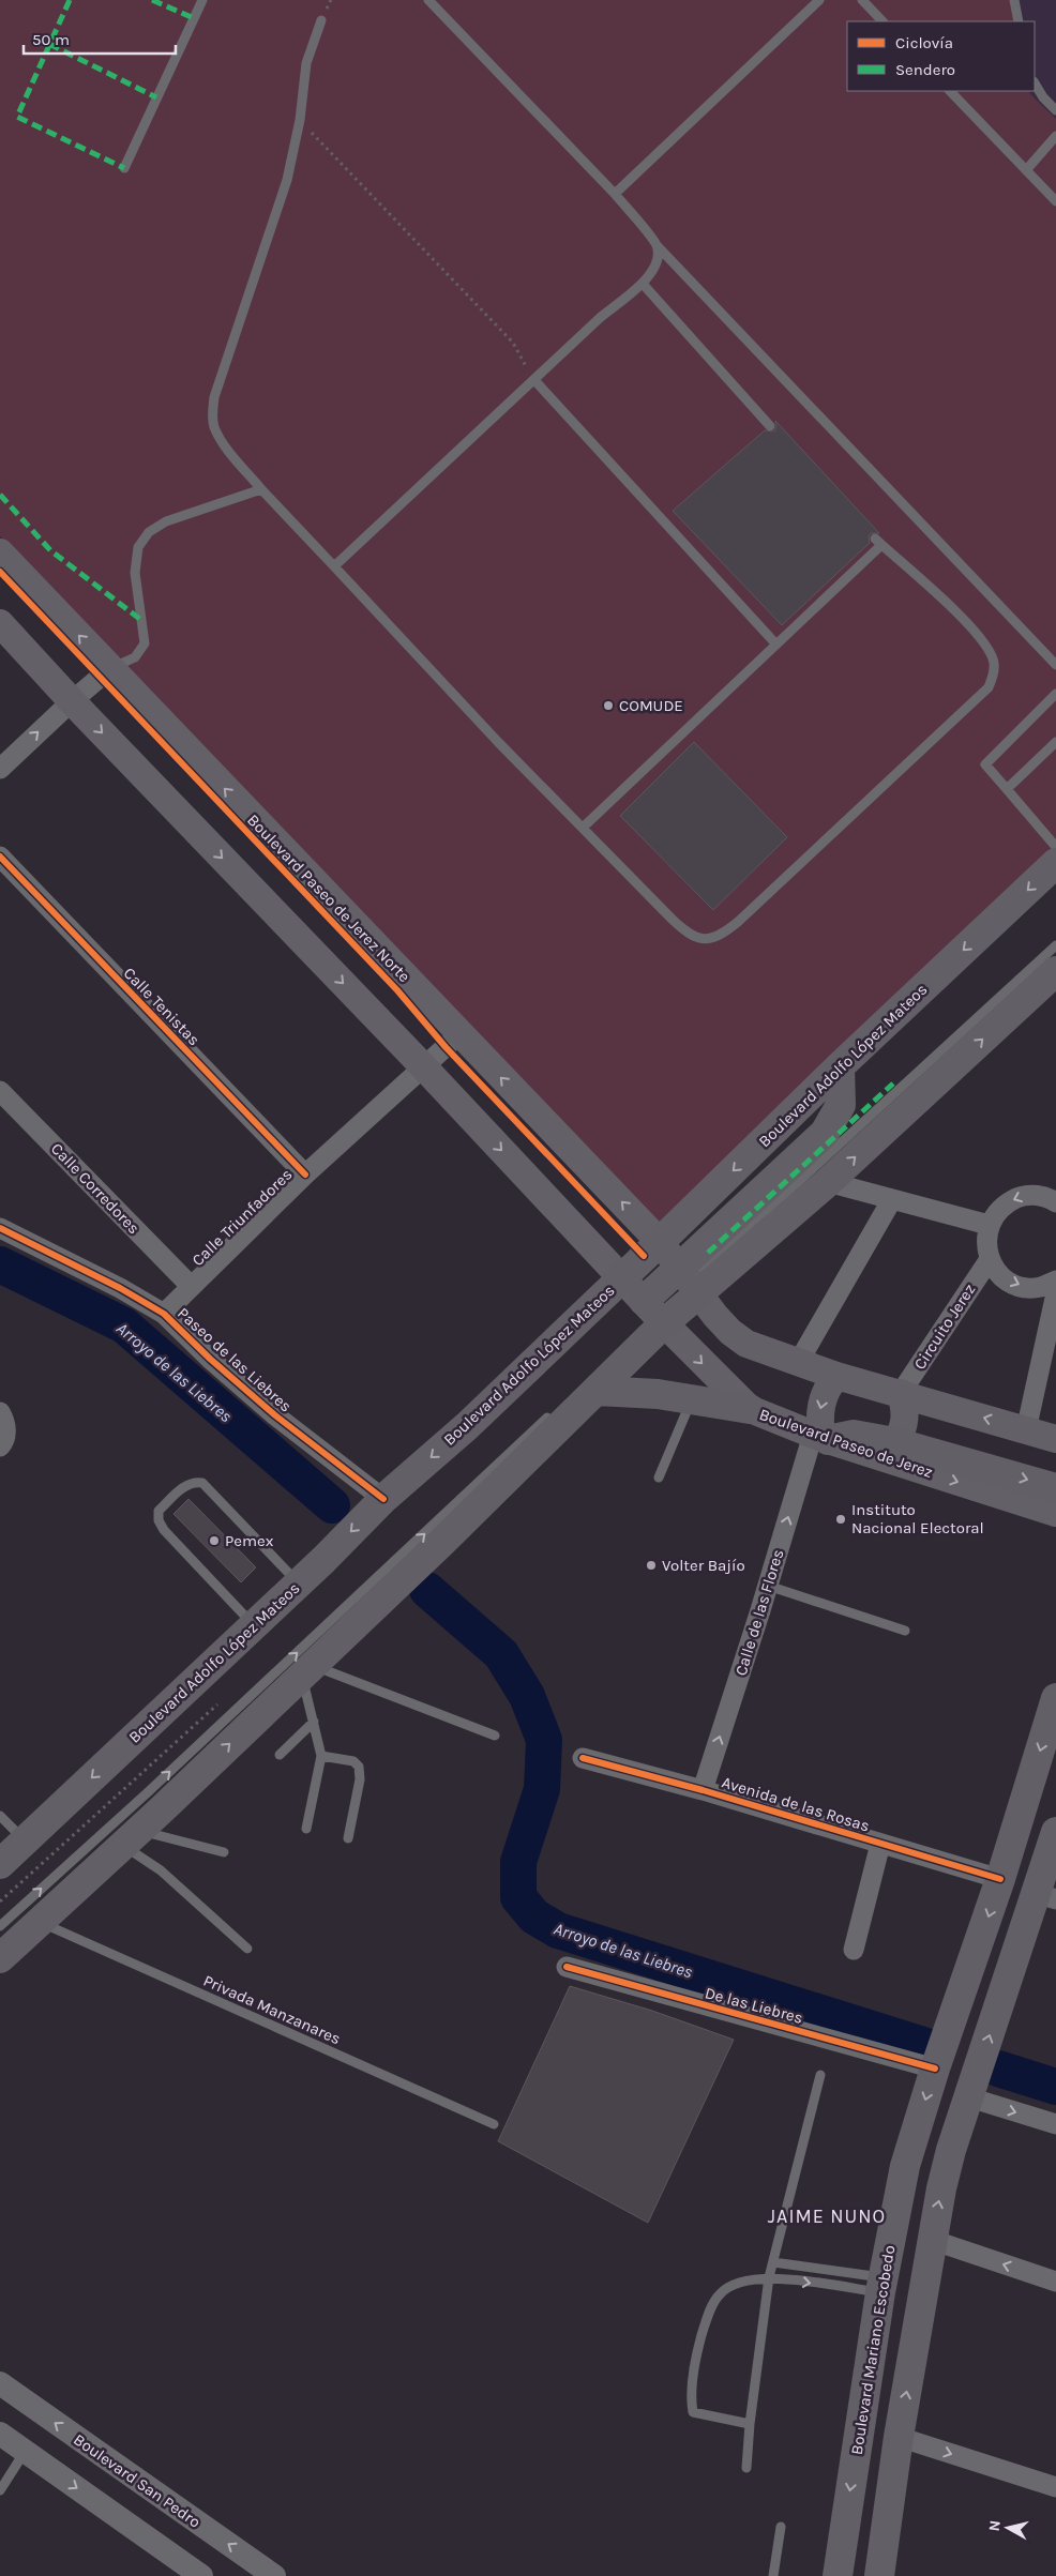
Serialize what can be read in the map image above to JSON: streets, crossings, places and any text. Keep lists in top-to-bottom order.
{
  "streets": {
    "main road": [
      "Boulevard Paseo de Jerez Norte",
      "Boulevard Adolfo López Mateos",
      "Boulevard Paseo de Jerez",
      "Boulevard Mariano Escobedo"
    ],
    "street": [
      "Calle Tenistas",
      "Calle Corredores",
      "Calle Triunfadores",
      "Circuito Jerez",
      "Paseo de las Liebres",
      "Calle de las Flores",
      "Avenida de las Rosas",
      "De las Liebres",
      "Boulevard San Pedro"
    ],
    "lane": ["Privada Manzanares"]
  },
  "crossings": [
    ["Boulevard Paseo de Jerez Norte", "Boulevard Adolfo López Mateos"],
    ["Boulevard Paseo de Jerez Norte", "Calle Triunfadores"],
    ["Calle Tenistas", "Calle Triunfadores"],
    ["Boulevard Adolfo López Mateos", "Paseo de las Liebres"],
    ["Boulevard Adolfo López Mateos", "Boulevard Paseo de Jerez"],
    ["Calle Corredores", "Calle Triunfadores"],
    ["Calle Triunfadores", "Paseo de las Liebres"],
    ["Boulevard Paseo de Jerez", "Calle de las Flores"],
    ["Calle de las Flores", "Avenida de las Rosas"],
    ["Avenida de las Rosas", "Boulevard Mariano Escobedo"],
    ["De las Liebres", "Boulevard Mariano Escobedo"]
  ],
  "one_way": ["Calle de las Flores"],
  "districts": ["JAIME NUNO"],
  "water": ["Arroyo de las Liebres"],
  "places": [
    "COMUDE",
    "Instituto Nacional Electoral",
    "Pemex",
    "Volter Bajío"
  ],
  "legend": ["Ciclovía", "Sendero"],
  "scale_bar": "50 m",
  "north": "left"
}
